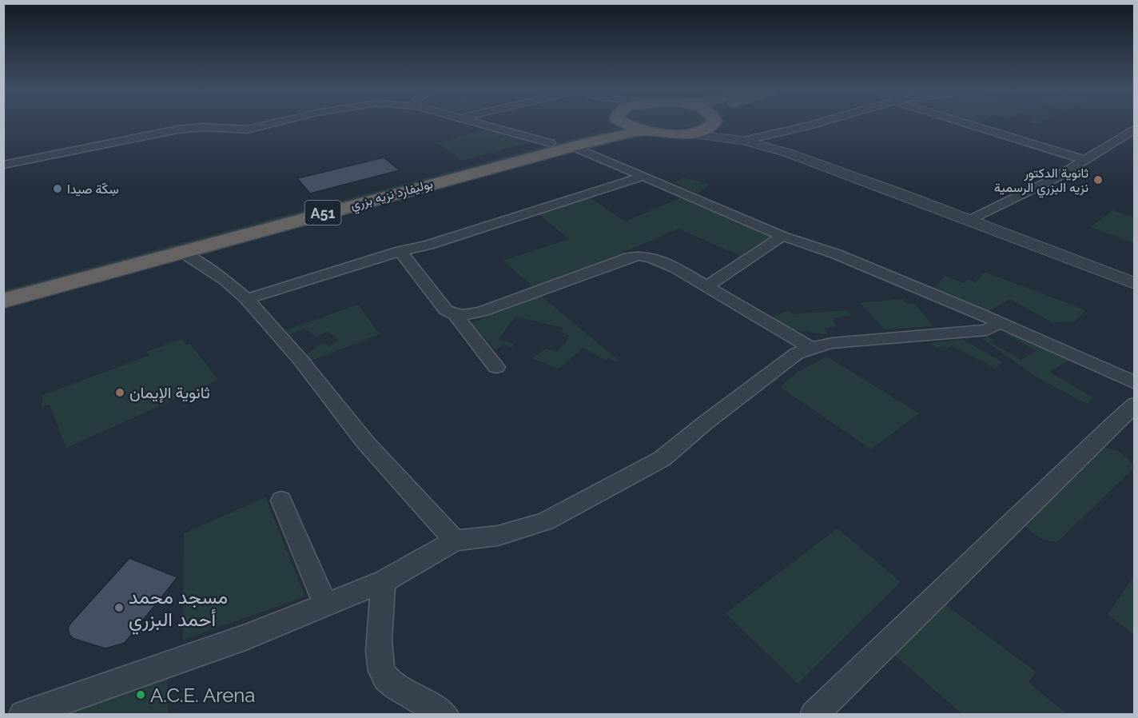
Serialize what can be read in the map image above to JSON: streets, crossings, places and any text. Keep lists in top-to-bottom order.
{
  "streets": {
    "highway": ["بوليفارد نزيه بزري", "A51"]
  },
  "crossings": [
    ["بوليفارد نزيه بزري", "A51"]
  ],
  "places": [
    "ثانوية الدكتور نزيه البزري الرسمية",
    "سِكّة صيدا",
    "ثانوية الإيمان",
    "مسجد محمد أحمد البزري",
    "A.C.E. Arena"
  ]
}
